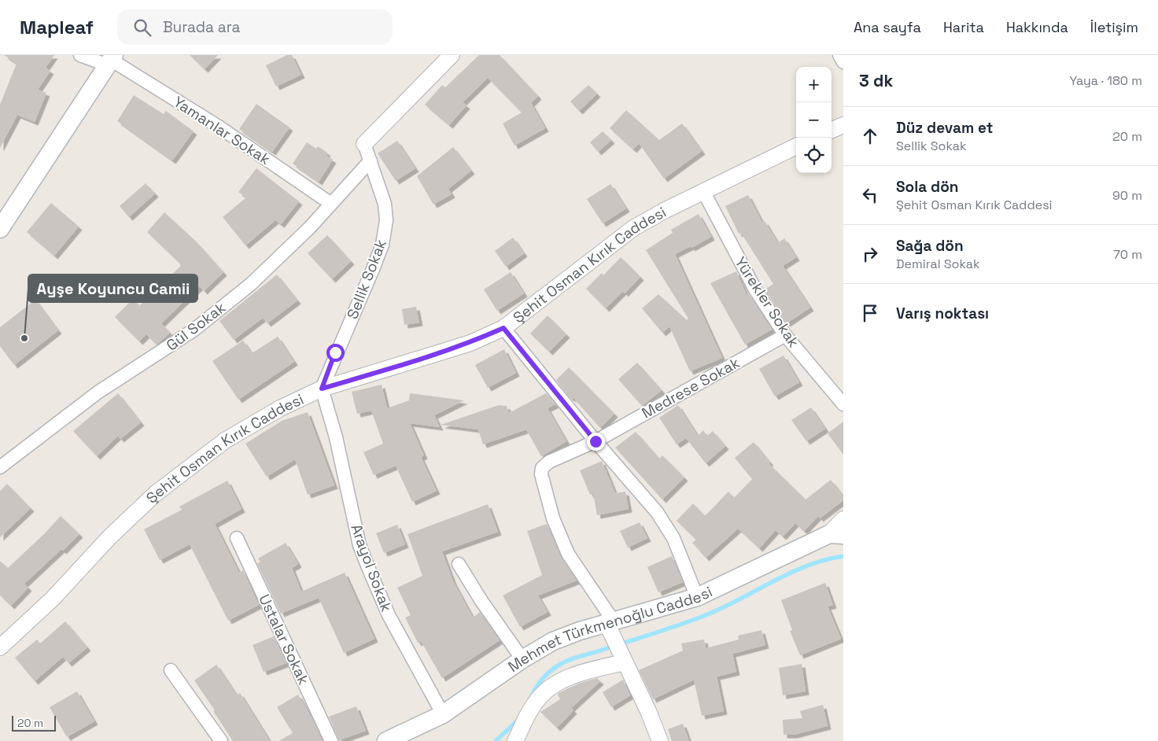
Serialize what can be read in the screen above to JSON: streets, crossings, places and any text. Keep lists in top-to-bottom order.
{
  "streets": {
    "main road": ["Mehmet Türkmenoğlu Caddesi"],
    "street": [
      "Yamanlar Sokak",
      "Şehit Osman Kırık Caddesi",
      "Sellik Sokak",
      "Yürekler Sokak",
      "Gül Sokak",
      "Medrese Sokak",
      "Arayol Sokak",
      "Ustalar Sokak"
    ]
  },
  "crossings": [
    ["Yamanlar Sokak", "Gül Sokak"],
    ["Şehit Osman Kırık Caddesi", "Sellik Sokak"],
    ["Şehit Osman Kırık Caddesi", "Yürekler Sokak"],
    ["Şehit Osman Kırık Caddesi", "Arayol Sokak"],
    ["Sellik Sokak", "Gül Sokak"],
    ["Sellik Sokak", "Arayol Sokak"],
    ["Yürekler Sokak", "Medrese Sokak"],
    ["Medrese Sokak", "Mehmet Türkmenoğlu Caddesi"],
    ["Arayol Sokak", "Mehmet Türkmenoğlu Caddesi"]
  ],
  "places": ["Ayşe Koyuncu Camii"],
  "scale_bar": "20 m",
  "page": {
    "header": "Mapleaf",
    "search": "Burada ara",
    "nav": [
      "Ana sayfa",
      "Harita",
      "Hakkında",
      "İletişim"
    ],
    "heading": ["3 dk", "Yaya · 180 m"],
    "map_buttons": ["+", "−"],
    "list": [
      ["Düz devam et", "Sellik Sokak", "20 m"],
      ["Sola dön", "Şehit Osman Kırık Caddesi", "90 m"],
      ["Sağa dön", "Demiral Sokak", "70 m"],
      "Varış noktası"
    ],
    "scale": "20 m"
  }
}
